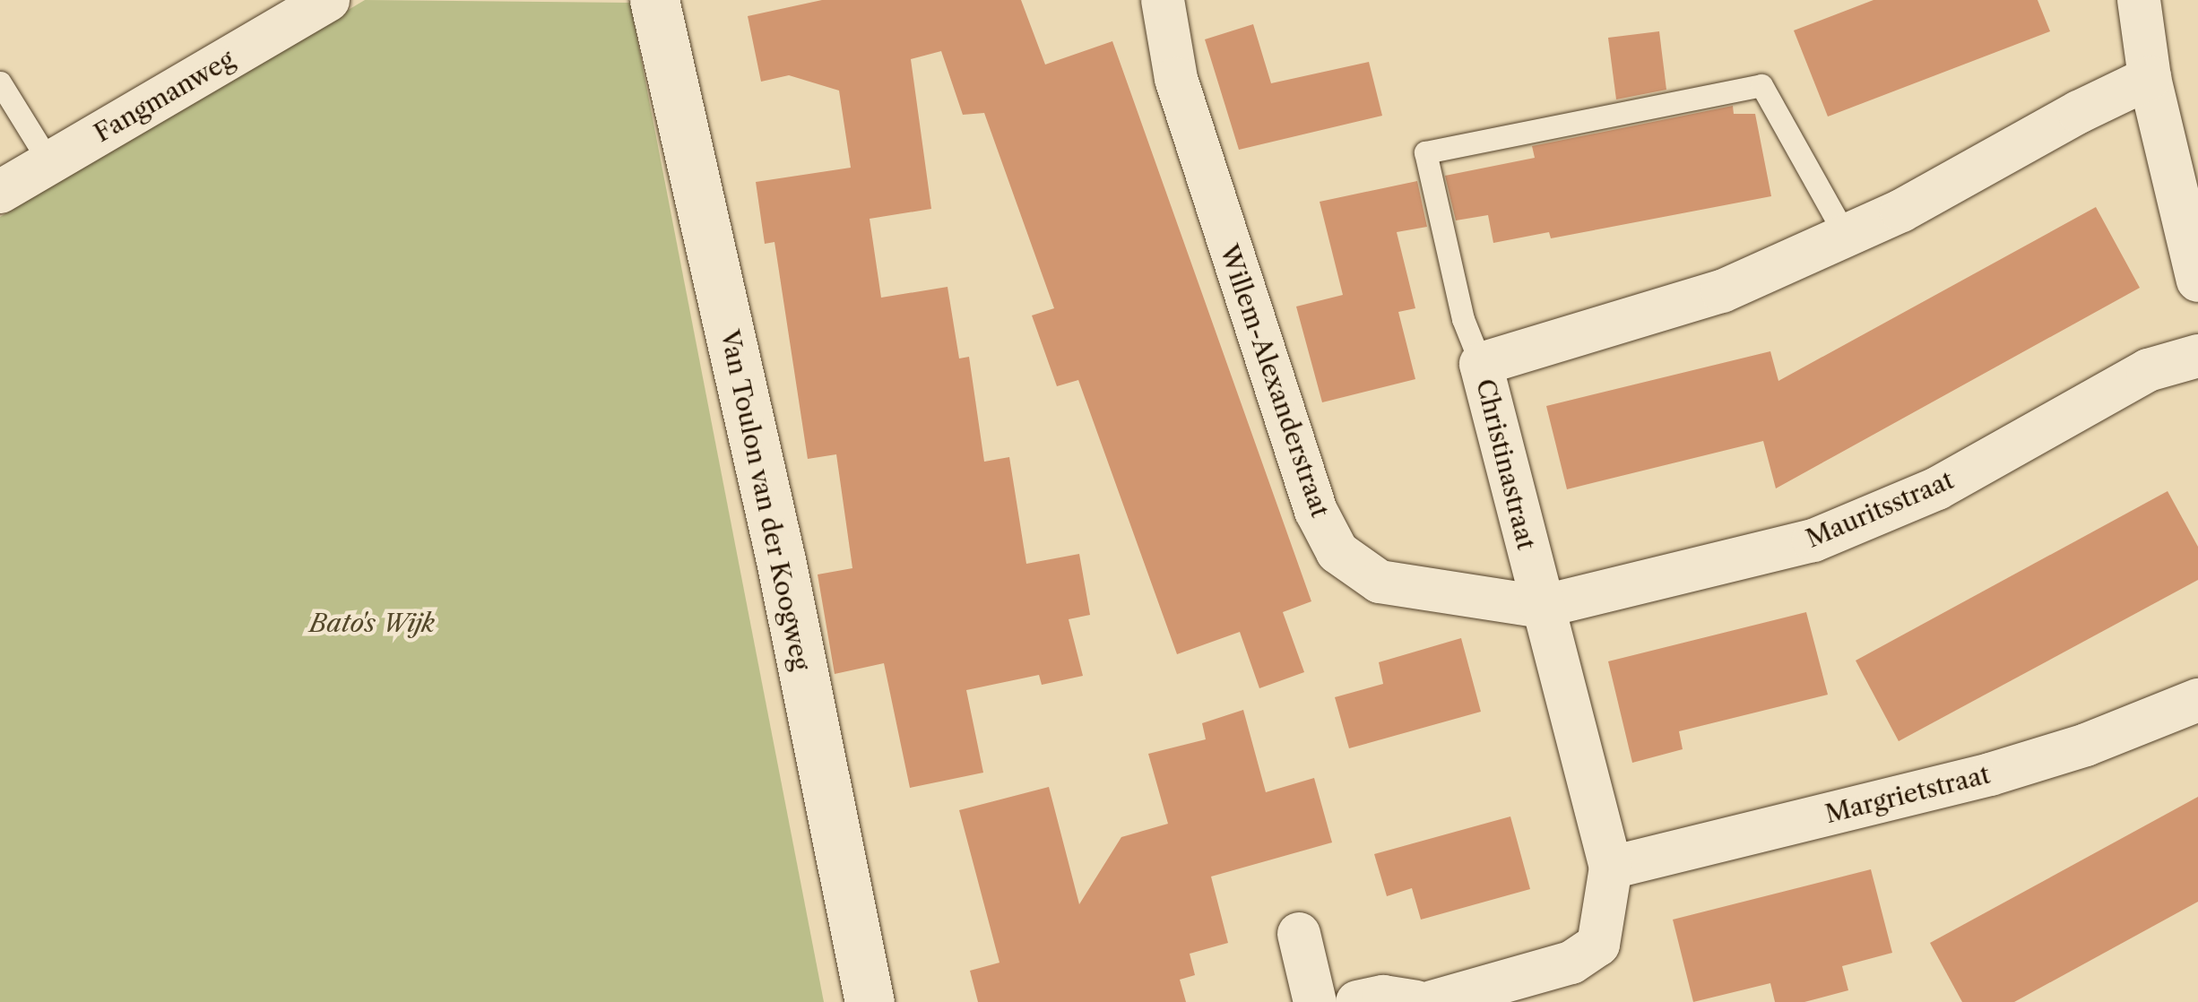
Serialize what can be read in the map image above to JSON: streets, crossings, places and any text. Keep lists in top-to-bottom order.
{
  "streets": {
    "street": [
      "Fangmanweg",
      "Willem-Alexanderstraat",
      "Christinastraat",
      "Van Toulon van der Koogweg",
      "Mauritsstraat",
      "Margrietstraat"
    ]
  },
  "crossings": [
    ["Willem-Alexanderstraat", "Christinastraat"],
    ["Willem-Alexanderstraat", "Mauritsstraat"],
    ["Christinastraat", "Mauritsstraat"],
    ["Christinastraat", "Margrietstraat"]
  ],
  "parks": ["Bato's Wijk"]
}
